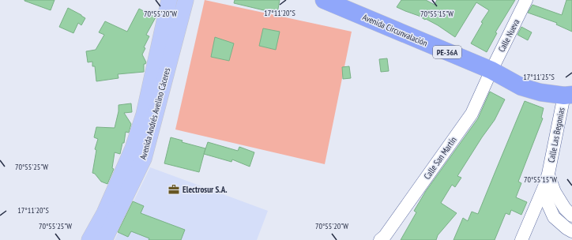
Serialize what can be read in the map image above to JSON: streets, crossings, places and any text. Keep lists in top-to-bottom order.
{
  "streets": {
    "highway": ["Avenida Circunvalación", "PE-36A"],
    "main road": ["Avenida Andrés Avelino Cáceres"],
    "street": ["Calle Nueva", "Calle Las Begonias", "Calle San Martín"]
  },
  "crossings": [
    ["Avenida Circunvalación", "Calle Nueva"],
    ["Avenida Circunvalación", "Calle Las Begonias"],
    ["Avenida Circunvalación", "Calle San Martín"],
    ["Calle Nueva", "Calle San Martín"]
  ],
  "places": {
    "office": ["Electrosur S.A."]
  },
  "coordinates": [
    "17°11'20\"S",
    "70°55'20\"W",
    "70°55'15\"W",
    "17°11'25\"S",
    "70°55'25\"W"
  ]
}
